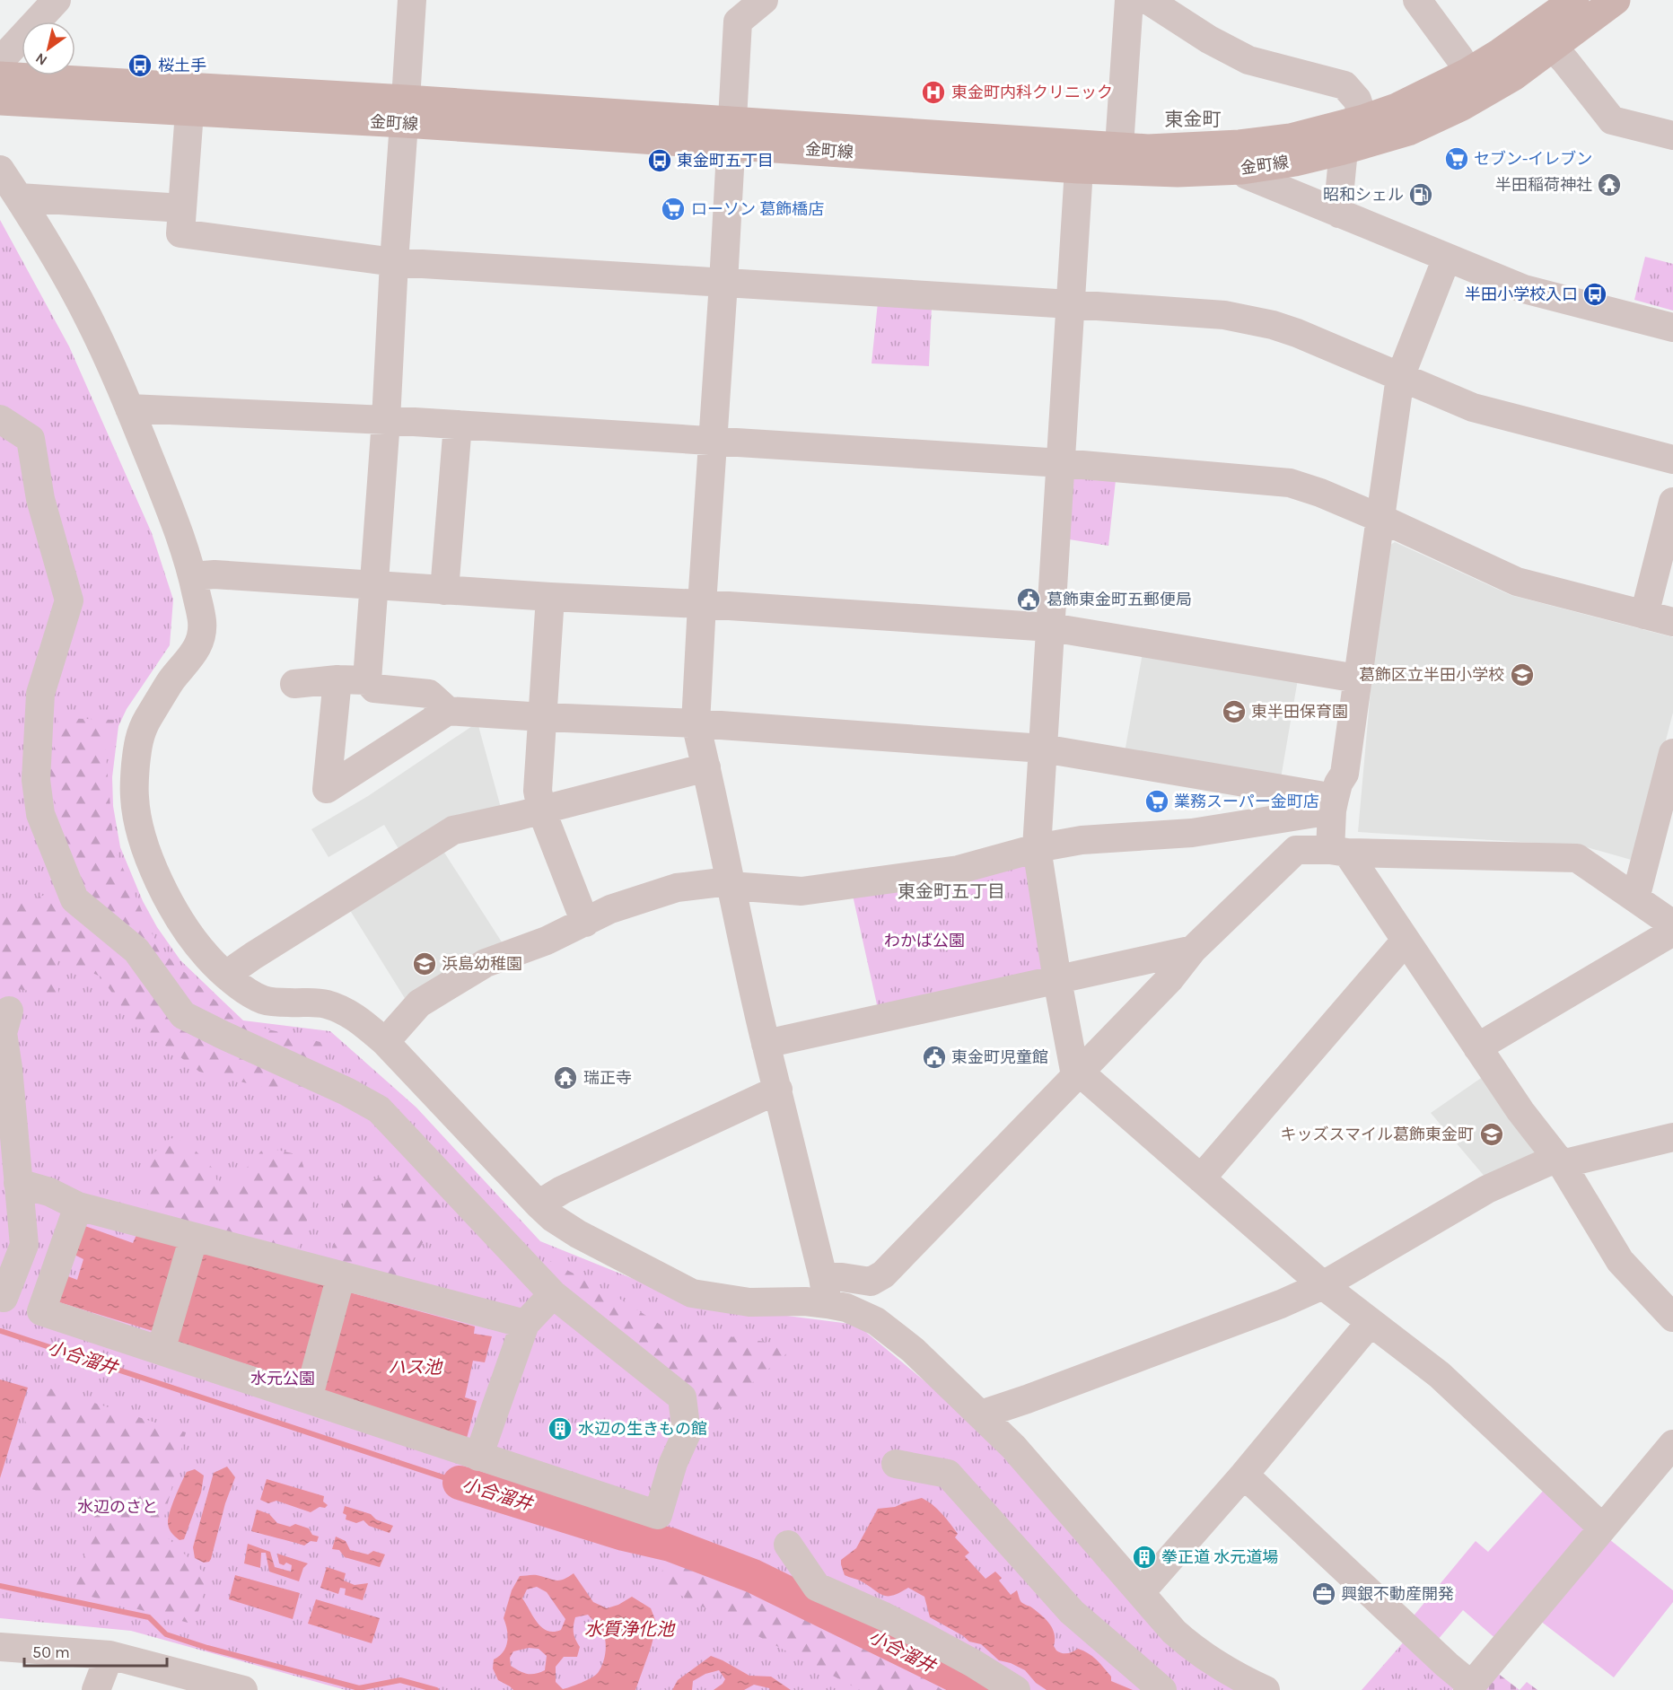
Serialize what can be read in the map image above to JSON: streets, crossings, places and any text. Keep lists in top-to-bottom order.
{
  "streets": {
    "main road": ["金町線"]
  },
  "districts": ["東金町", "東金町五丁目"],
  "water": ["小合溜井", "ハス池", "水質浄化池"],
  "parks": ["わかば公園", "水元公園", "水辺のさと"],
  "places": {
    "bus stop": ["桜土手", "東金町五丁目", "半田小学校入口"],
    "hospital": ["東金町内科クリニック"],
    "supermarket": ["セブン-イレブン", "ローソン 葛飾橋店", "業務スーパー金町店"],
    "temple": ["半田稲荷神社", "瑞正寺"],
    "fuel station": ["昭和シェル"],
    "public building": ["葛飾東金町五郵便局", "東金町児童館"],
    "school or university": [
      "葛飾区立半田小学校",
      "東半田保育園",
      "浜島幼稚園",
      "キッズスマイル葛飾東金町"
    ],
    "building": ["水辺の生きもの館", "拳正道 水元道場"],
    "office": ["興銀不動産開発"]
  },
  "scale_bar": "50 m",
  "north": "bottom left"
}
